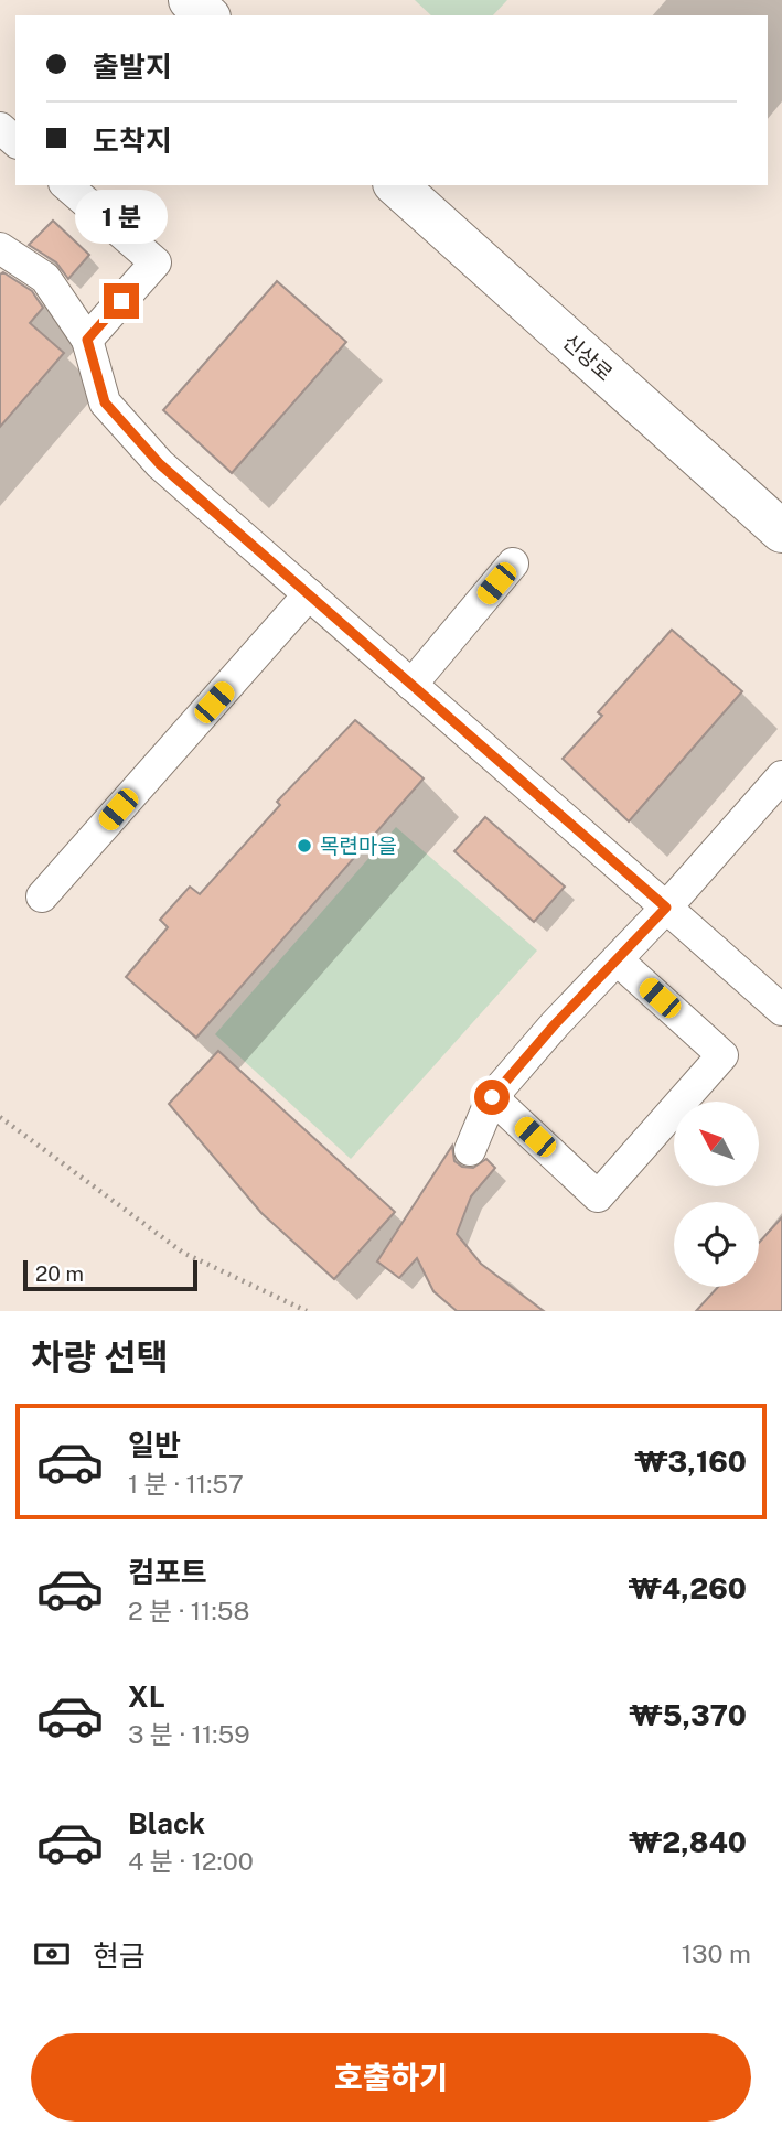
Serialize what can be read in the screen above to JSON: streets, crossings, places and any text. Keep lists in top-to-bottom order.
{
  "streets": {
    "street": ["신상로"]
  },
  "places": ["목련마을"],
  "scale_bar": "20 m",
  "north": "top left",
  "page": {
    "banner": ["출발지", "도착지"],
    "bubble": "1 분",
    "scale": "20 m",
    "heading": "차량 선택",
    "list": [
      {
        "name": "일반",
        "note": "1 분 · 11:57",
        "value": "₩3,160"
      },
      {
        "name": "컴포트",
        "note": "2 분 · 11:58",
        "value": "₩4,260"
      },
      {
        "name": "XL",
        "note": "3 분 · 11:59",
        "value": "₩5,370"
      },
      {
        "name": "Black",
        "note": "4 분 · 12:00",
        "value": "₩2,840"
      }
    ],
    "pay": ["현금", "130 m"],
    "buttons": "호출하기"
  }
}
